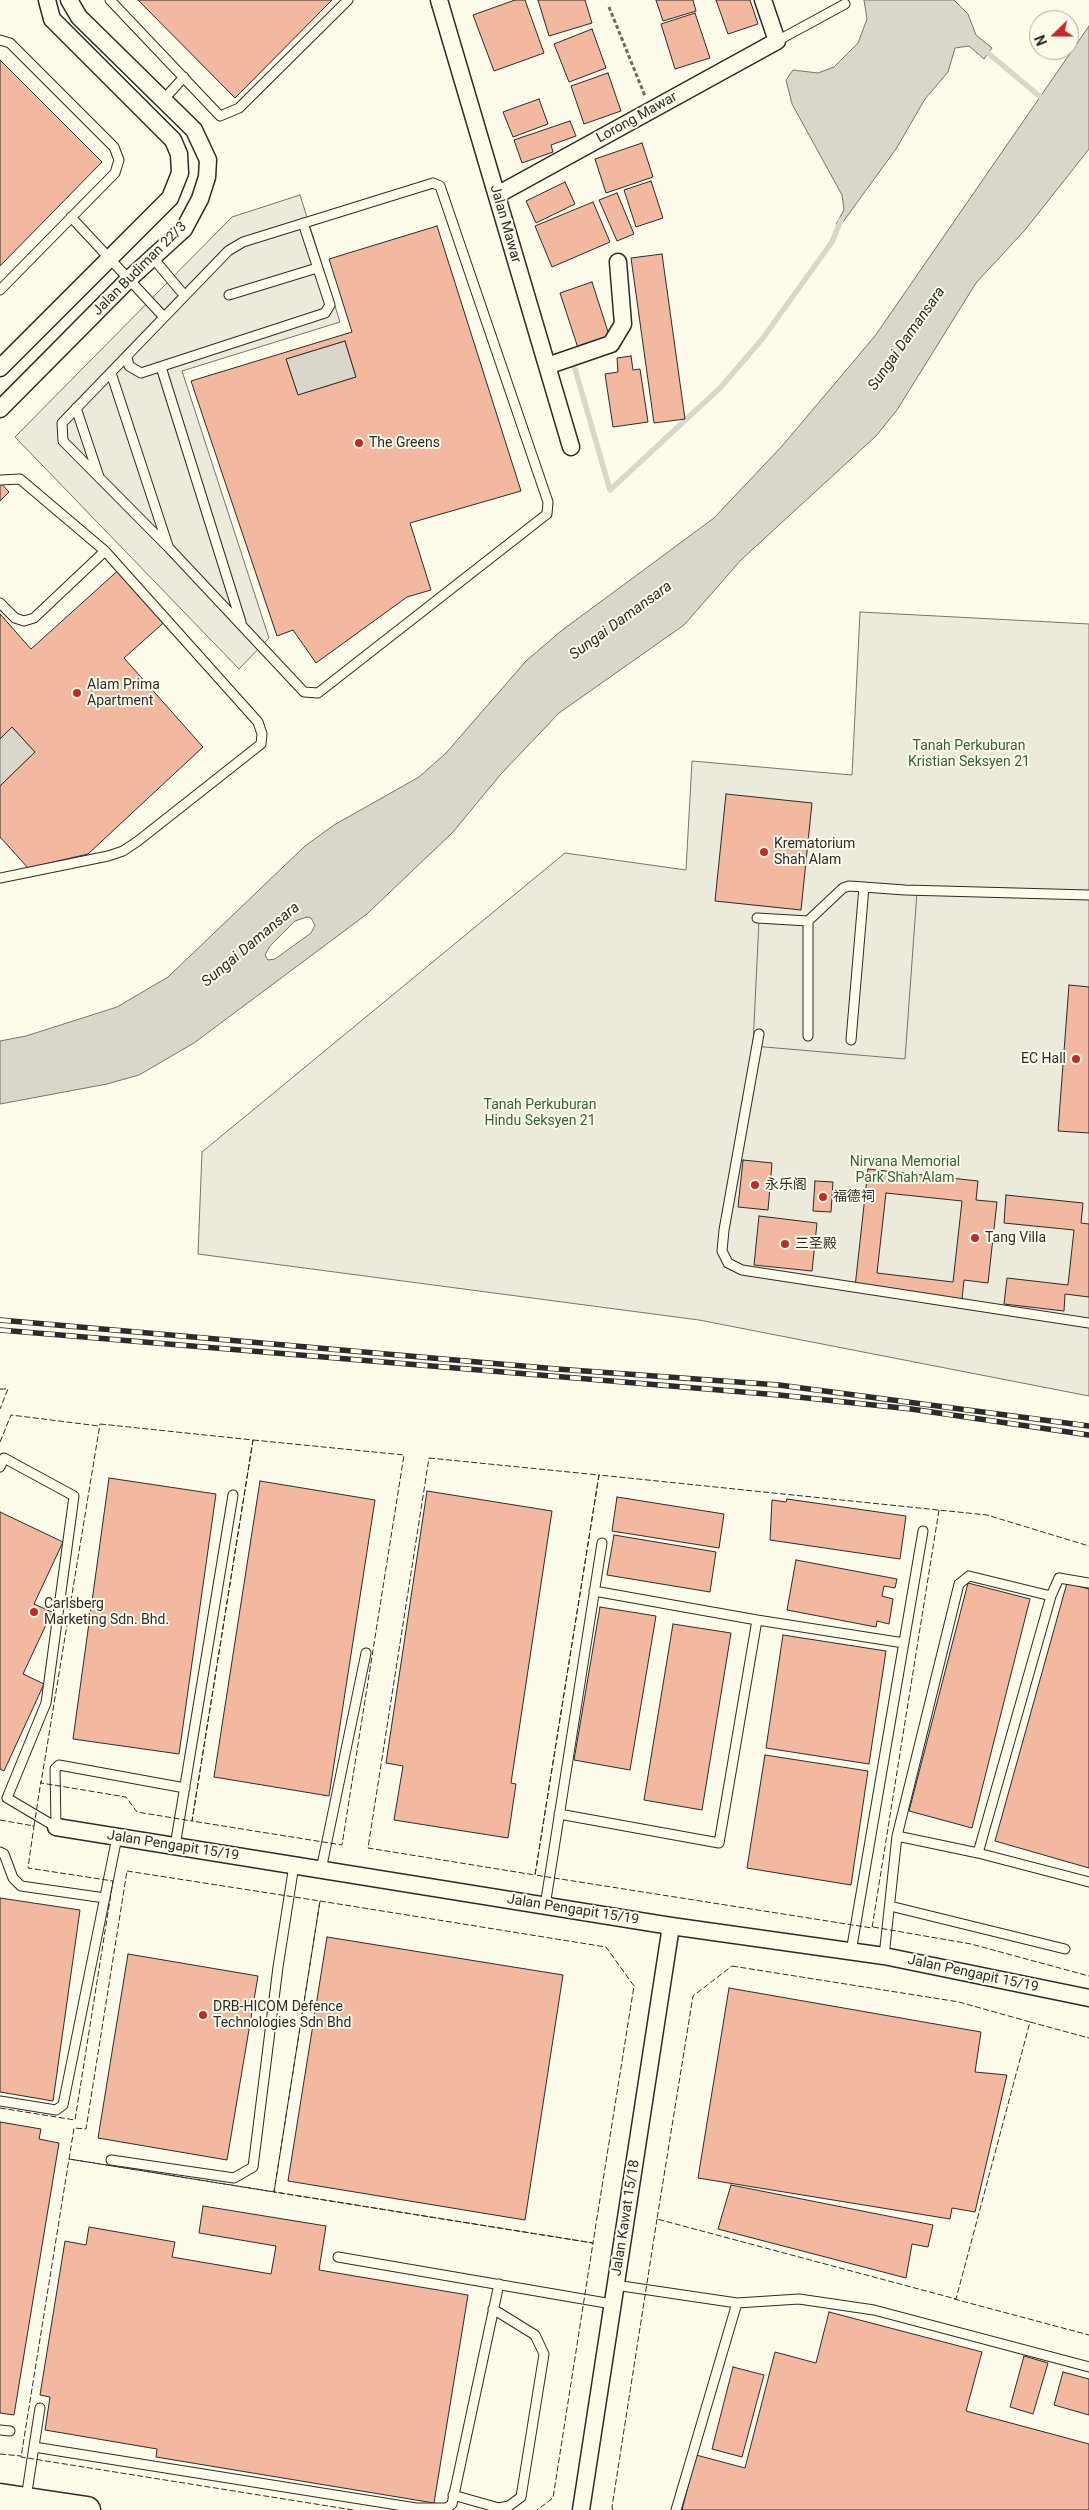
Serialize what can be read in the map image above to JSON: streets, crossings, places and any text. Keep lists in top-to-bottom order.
{
  "streets": {
    "street": [
      "Lorong Mawar",
      "Jalan Mawar",
      "Jalan Budiman 22/3",
      "Jalan Pengapit 15/19",
      "Jalan Kawat 15/18"
    ]
  },
  "crossings": [
    ["Lorong Mawar", "Jalan Mawar"],
    ["Jalan Pengapit 15/19", "Jalan Kawat 15/18"]
  ],
  "water": ["Sungai Damansara"],
  "parks": ["Tanah Perkuburan Kristian Seksyen 21", "Tanah Perkuburan Hindu Seksyen 21", "Nirvana Memorial Park Shah Alam"],
  "places": [
    "The Greens",
    "Alam Prima Apartment",
    "Krematorium Shah Alam",
    "EC Hall",
    "永乐阁",
    "福德祠",
    "Tang Villa",
    "三圣殿",
    "Carlsberg Marketing Sdn. Bhd.",
    "DRB-HICOM Defence Technologies Sdn Bhd"
  ],
  "north": "left"
}
